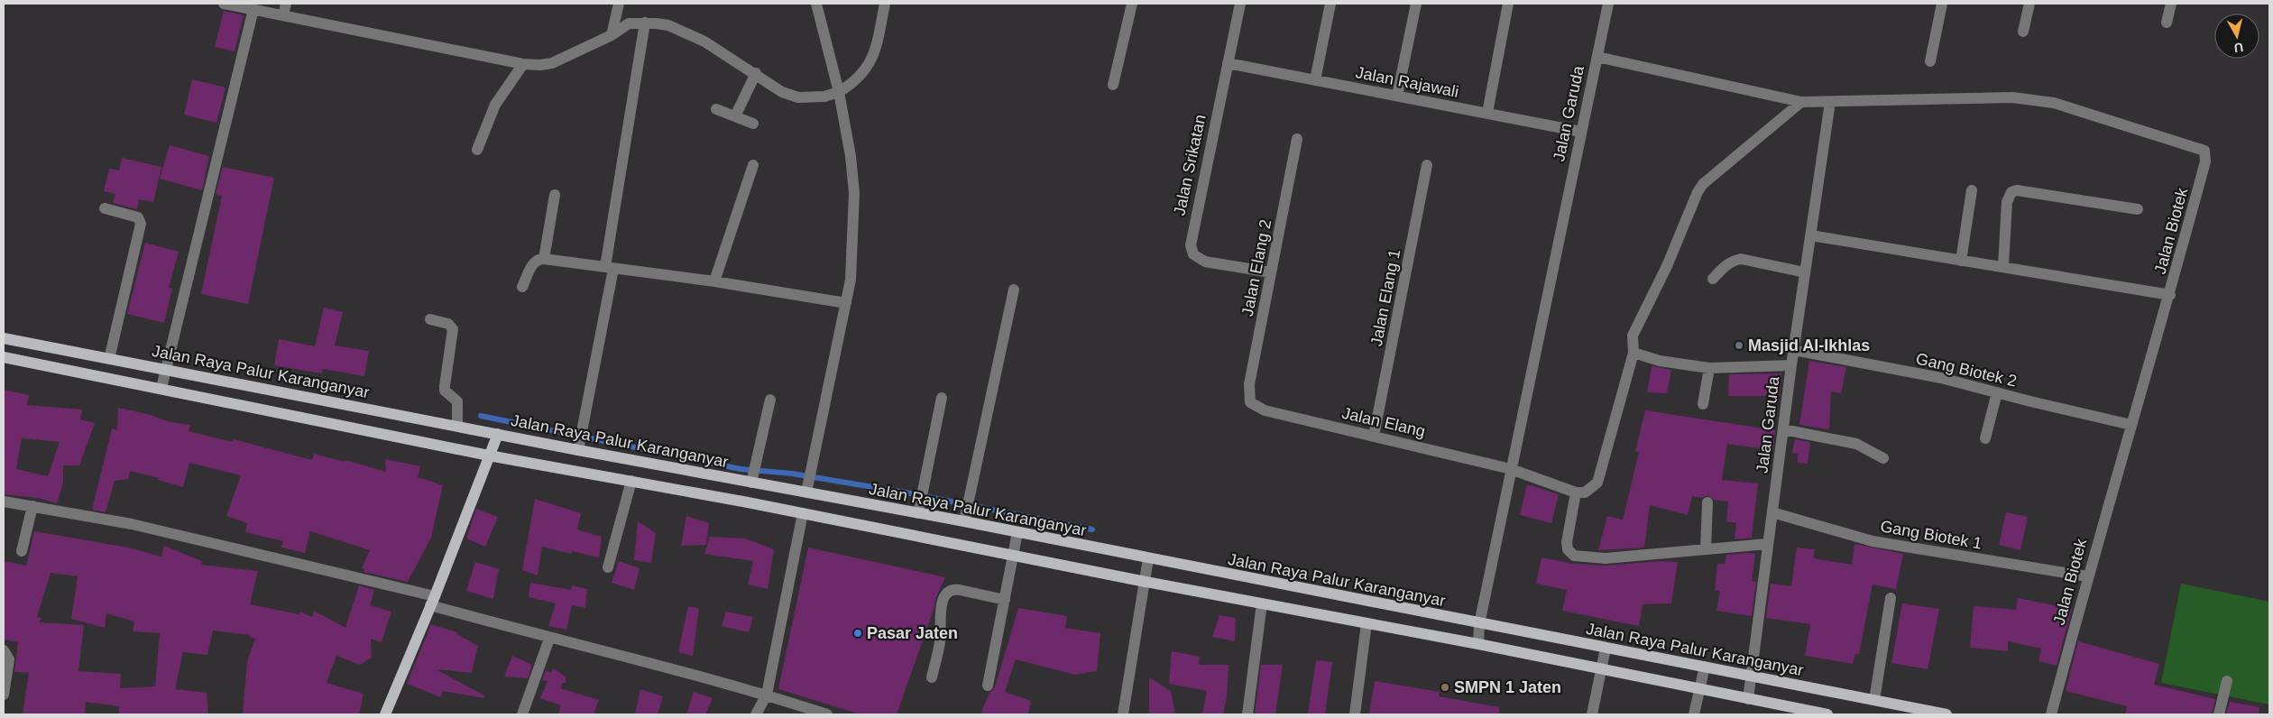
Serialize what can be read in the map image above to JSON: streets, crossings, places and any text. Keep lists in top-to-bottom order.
{
  "streets": {
    "main road": ["Jalan Raya Palur Karanganyar"],
    "street": [
      "Jalan Rajawali",
      "Jalan Garuda",
      "Jalan Srikatan",
      "Jalan Biotek",
      "Jalan Elang 2",
      "Jalan Elang 1",
      "Gang Biotek 2",
      "Jalan Elang",
      "Gang Biotek 1"
    ]
  },
  "crossings": [
    ["Jalan Rajawali", "Jalan Garuda"],
    ["Jalan Rajawali", "Jalan Srikatan"],
    ["Jalan Garuda", "Jalan Biotek"],
    ["Jalan Garuda", "Gang Biotek 2"],
    ["Jalan Garuda", "Jalan Raya Palur Karanganyar"],
    ["Jalan Garuda", "Jalan Elang"],
    ["Jalan Garuda", "Gang Biotek 1"],
    ["Jalan Srikatan", "Jalan Elang 2"],
    ["Jalan Biotek", "Gang Biotek 2"],
    ["Jalan Biotek", "Gang Biotek 1"],
    ["Jalan Elang 2", "Jalan Elang"],
    ["Jalan Elang 1", "Jalan Elang"]
  ],
  "places": ["Masjid Al-Ikhlas", "Pasar Jaten", "SMPN 1 Jaten"],
  "north": "bottom"
}
